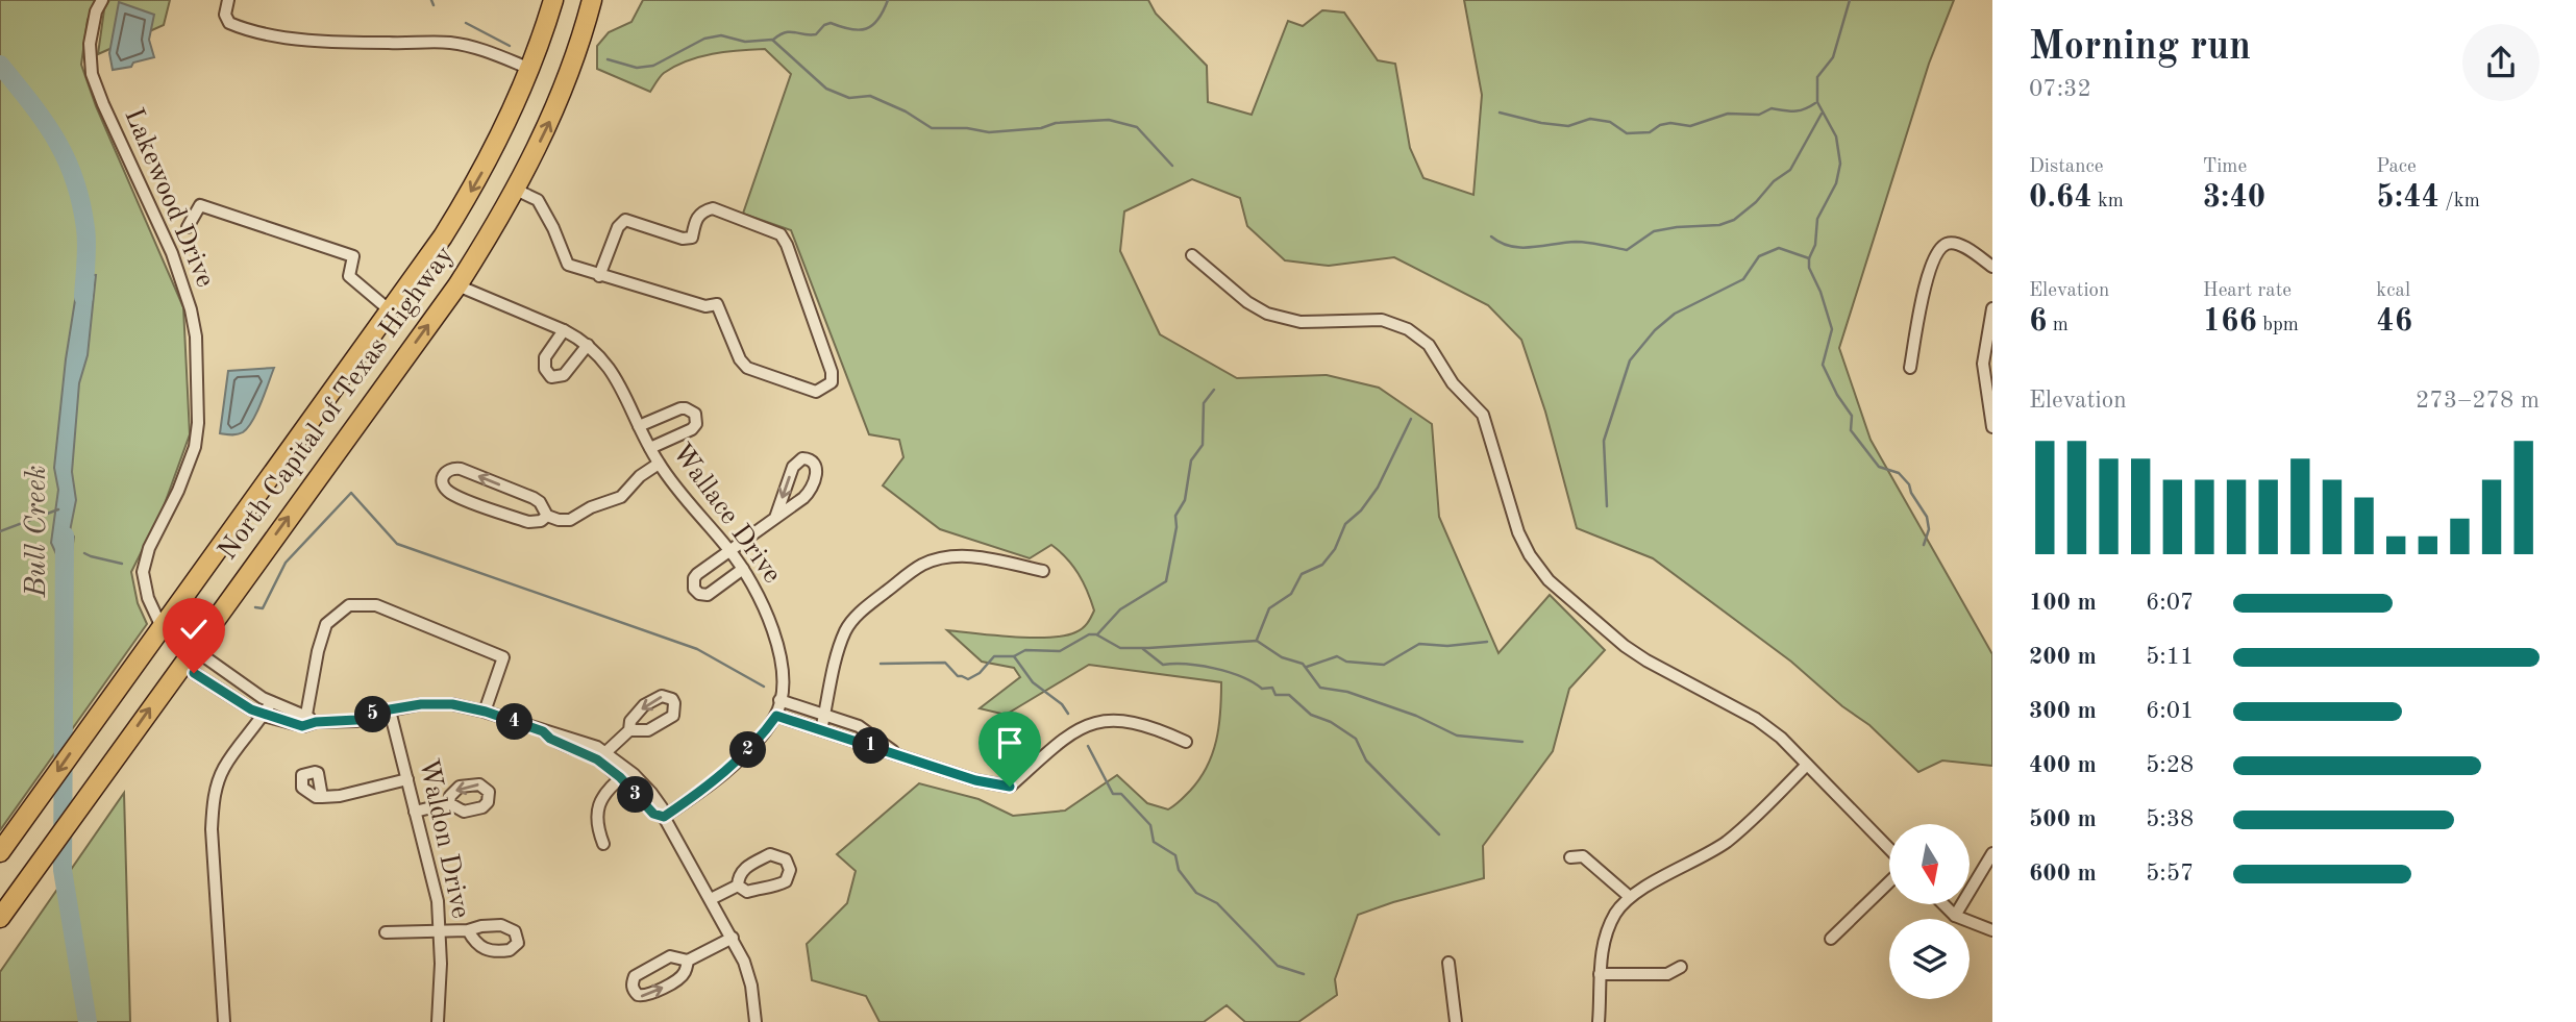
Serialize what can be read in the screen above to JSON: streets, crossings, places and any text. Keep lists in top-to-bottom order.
{
  "streets": {
    "highway": ["North Capital of Texas Highway"],
    "street": ["Lakewood Drive", "Wallace Drive", "Waldon Drive"]
  },
  "crossings": [
    ["Lakewood Drive", "North Capital of Texas Highway"],
    ["Lakewood Drive", "Wallace Drive"],
    ["Lakewood Drive", "Waldon Drive"],
    ["North Capital of Texas Highway", "Wallace Drive"]
  ],
  "water": ["Bull Creek"],
  "north": "bottom",
  "page": {
    "heading": ["Morning run", "07:32"],
    "stats": [
      ["Distance", "0.64 km"],
      ["Time", "3:40"],
      ["Pace", "5:44 /km"],
      ["Elevation", "6 m"],
      ["Heart rate", "166 bpm"],
      ["kcal", "46"]
    ],
    "chart": ["Elevation", "273–278 m"],
    "list": [
      {
        "name": "100 m",
        "note": "6:07"
      },
      {
        "name": "200 m",
        "note": "5:11"
      },
      {
        "name": "300 m",
        "note": "6:01"
      },
      {
        "name": "400 m",
        "note": "5:28"
      },
      {
        "name": "500 m",
        "note": "5:38"
      },
      {
        "name": "600 m",
        "note": "5:57"
      }
    ],
    "pins": [
      "5",
      "4",
      "1",
      "2",
      "3"
    ]
  }
}
